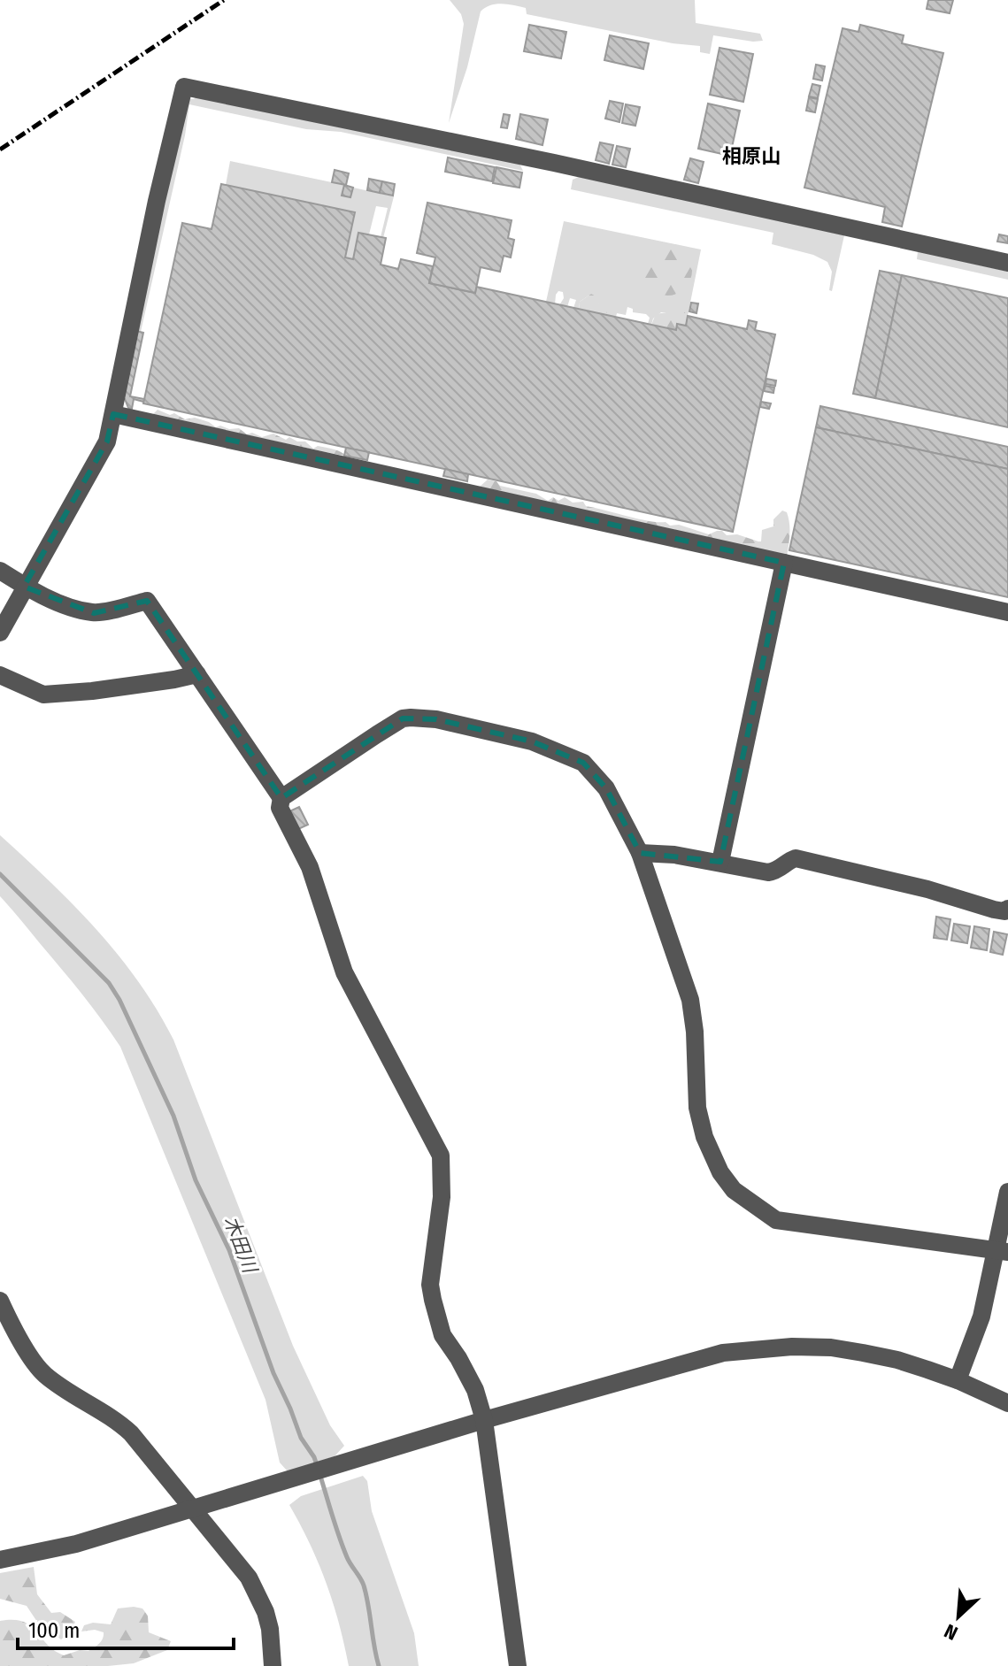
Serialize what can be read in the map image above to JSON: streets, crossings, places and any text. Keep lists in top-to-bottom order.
{
  "districts": ["相原山"],
  "water": ["木田川"],
  "scale_bar": "100 m",
  "north": "bottom left"
}
